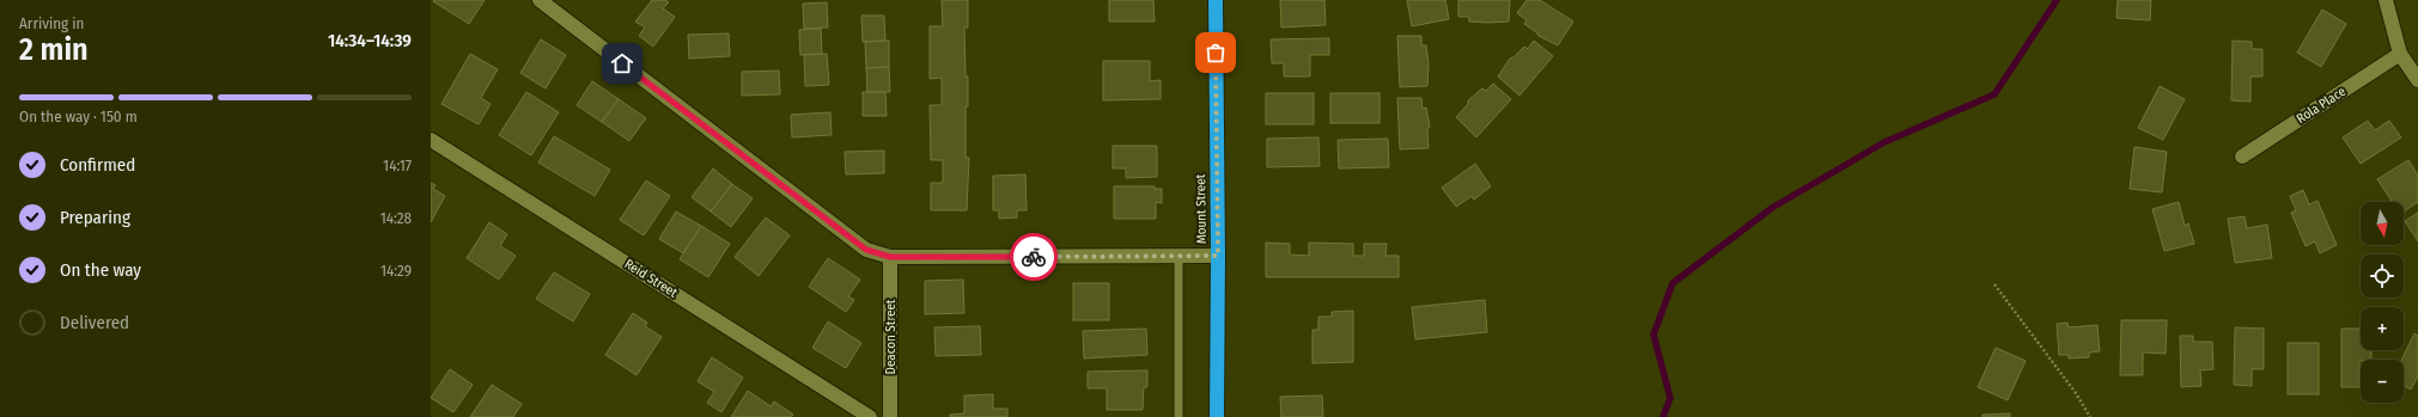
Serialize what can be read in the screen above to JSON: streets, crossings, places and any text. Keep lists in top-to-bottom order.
{
  "streets": {
    "highway": ["Mount Street"],
    "street": ["Rola Place", "Reid Street", "Deacon Street"]
  },
  "north": "bottom",
  "page": {
    "heading": ["2 min", "Arriving in", "14:34–14:39"],
    "bar": "On the way · 150 m",
    "list": [
      ["Confirmed", "14:17"],
      ["Preparing", "14:28"],
      ["On the way", "14:29"],
      "Delivered"
    ],
    "map_buttons": ["+", "−"]
  }
}
